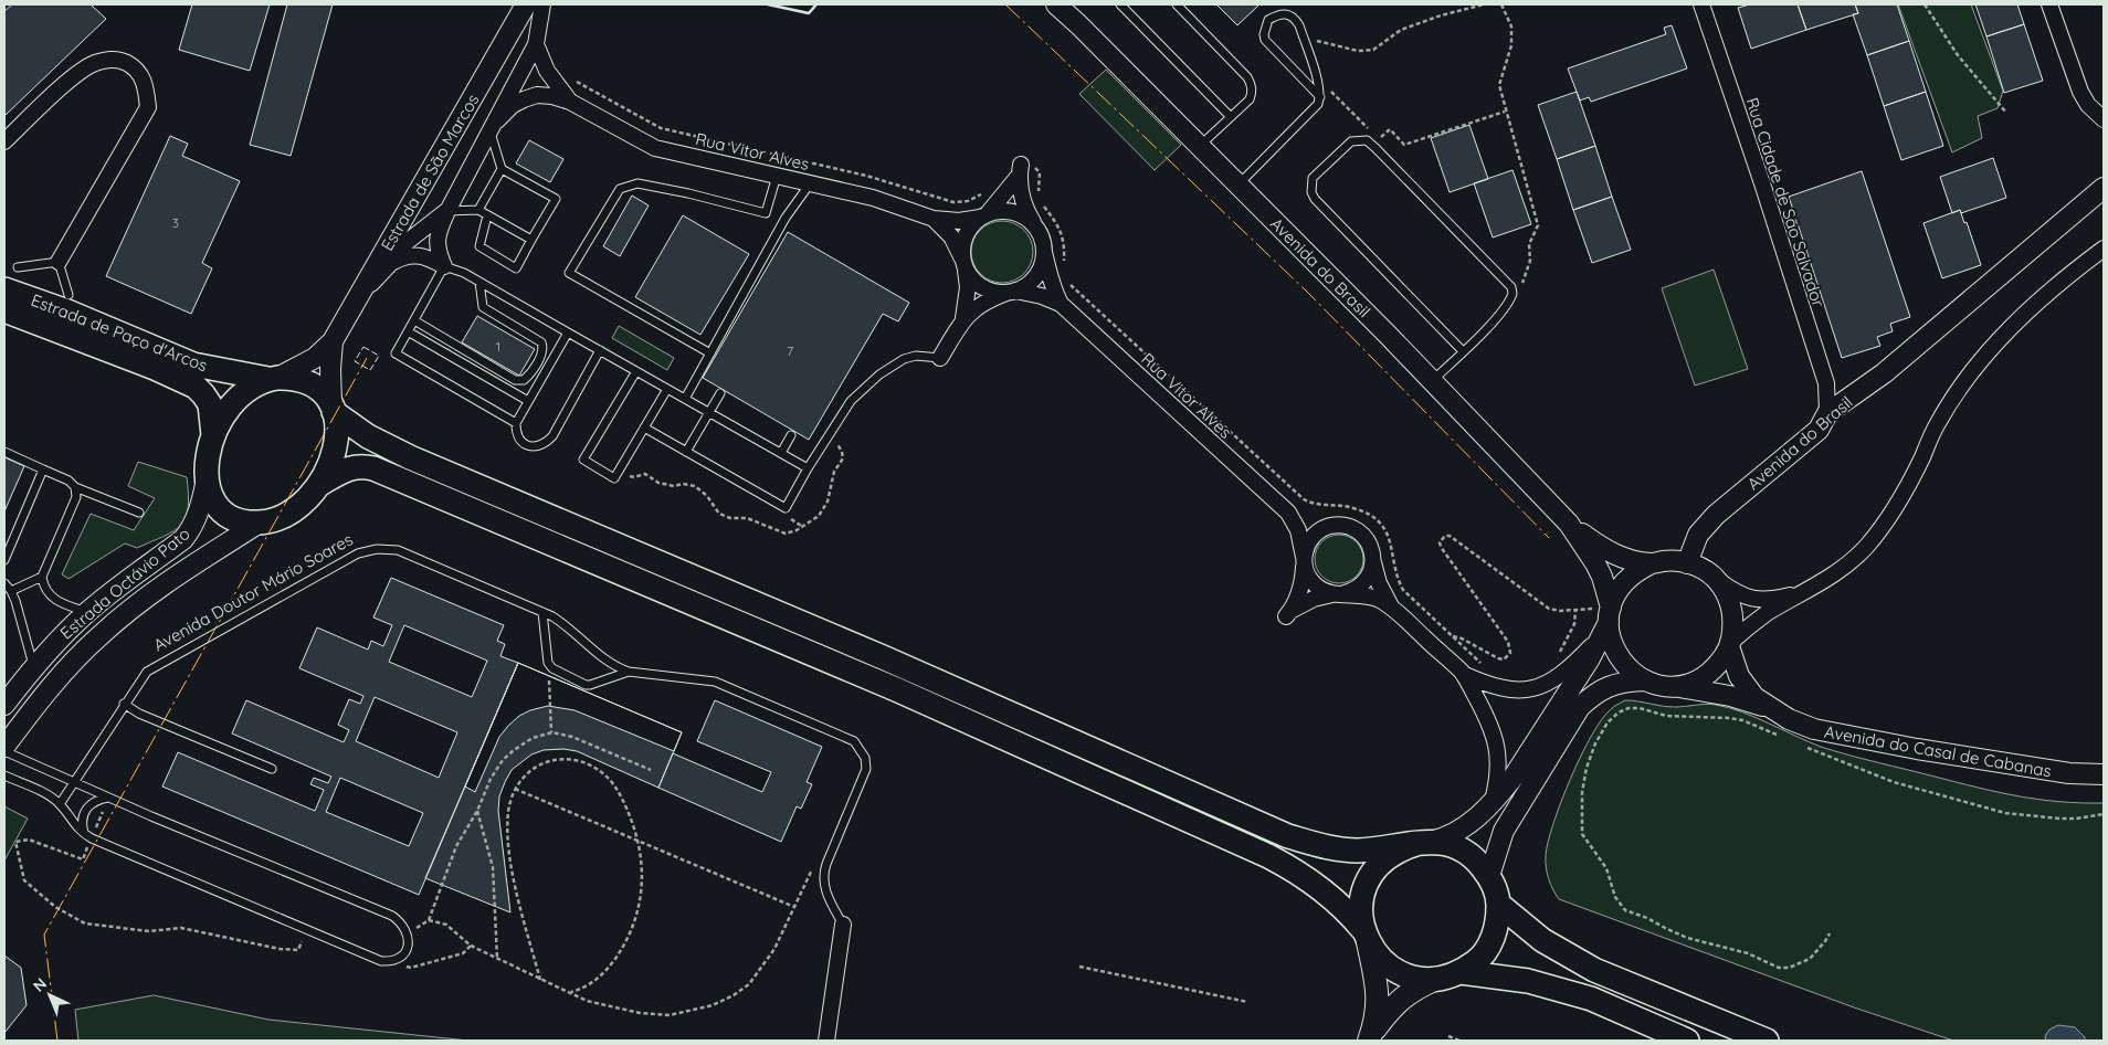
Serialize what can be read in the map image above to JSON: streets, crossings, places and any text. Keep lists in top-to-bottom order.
{
  "streets": {
    "main road": ["Estrada de Paço d'Arcos"],
    "street": [
      "Rua Vitor Alves",
      "Estrada de São Marcos",
      "Rua Cidade de São Salvador",
      "Avenida do Brasil",
      "Estrada Octávio Pato",
      "Avenida do Casal de Cabanas"
    ],
    "lane": ["Avenida Doutor Mário Soares"]
  },
  "crossings": [
    ["Rua Vitor Alves", "Estrada de São Marcos"],
    ["Rua Vitor Alves", "Avenida do Brasil"],
    ["Rua Vitor Alves", "Avenida do Casal de Cabanas"],
    ["Estrada de São Marcos", "Estrada de Paço d'Arcos"],
    ["Estrada de São Marcos", "Estrada Octávio Pato"],
    ["Rua Cidade de São Salvador", "Avenida do Brasil"],
    ["Avenida do Brasil", "Avenida do Casal de Cabanas"],
    ["Estrada de Paço d'Arcos", "Estrada Octávio Pato"]
  ],
  "house_numbers": ["3", "1", "7"],
  "north": "top left"
}
